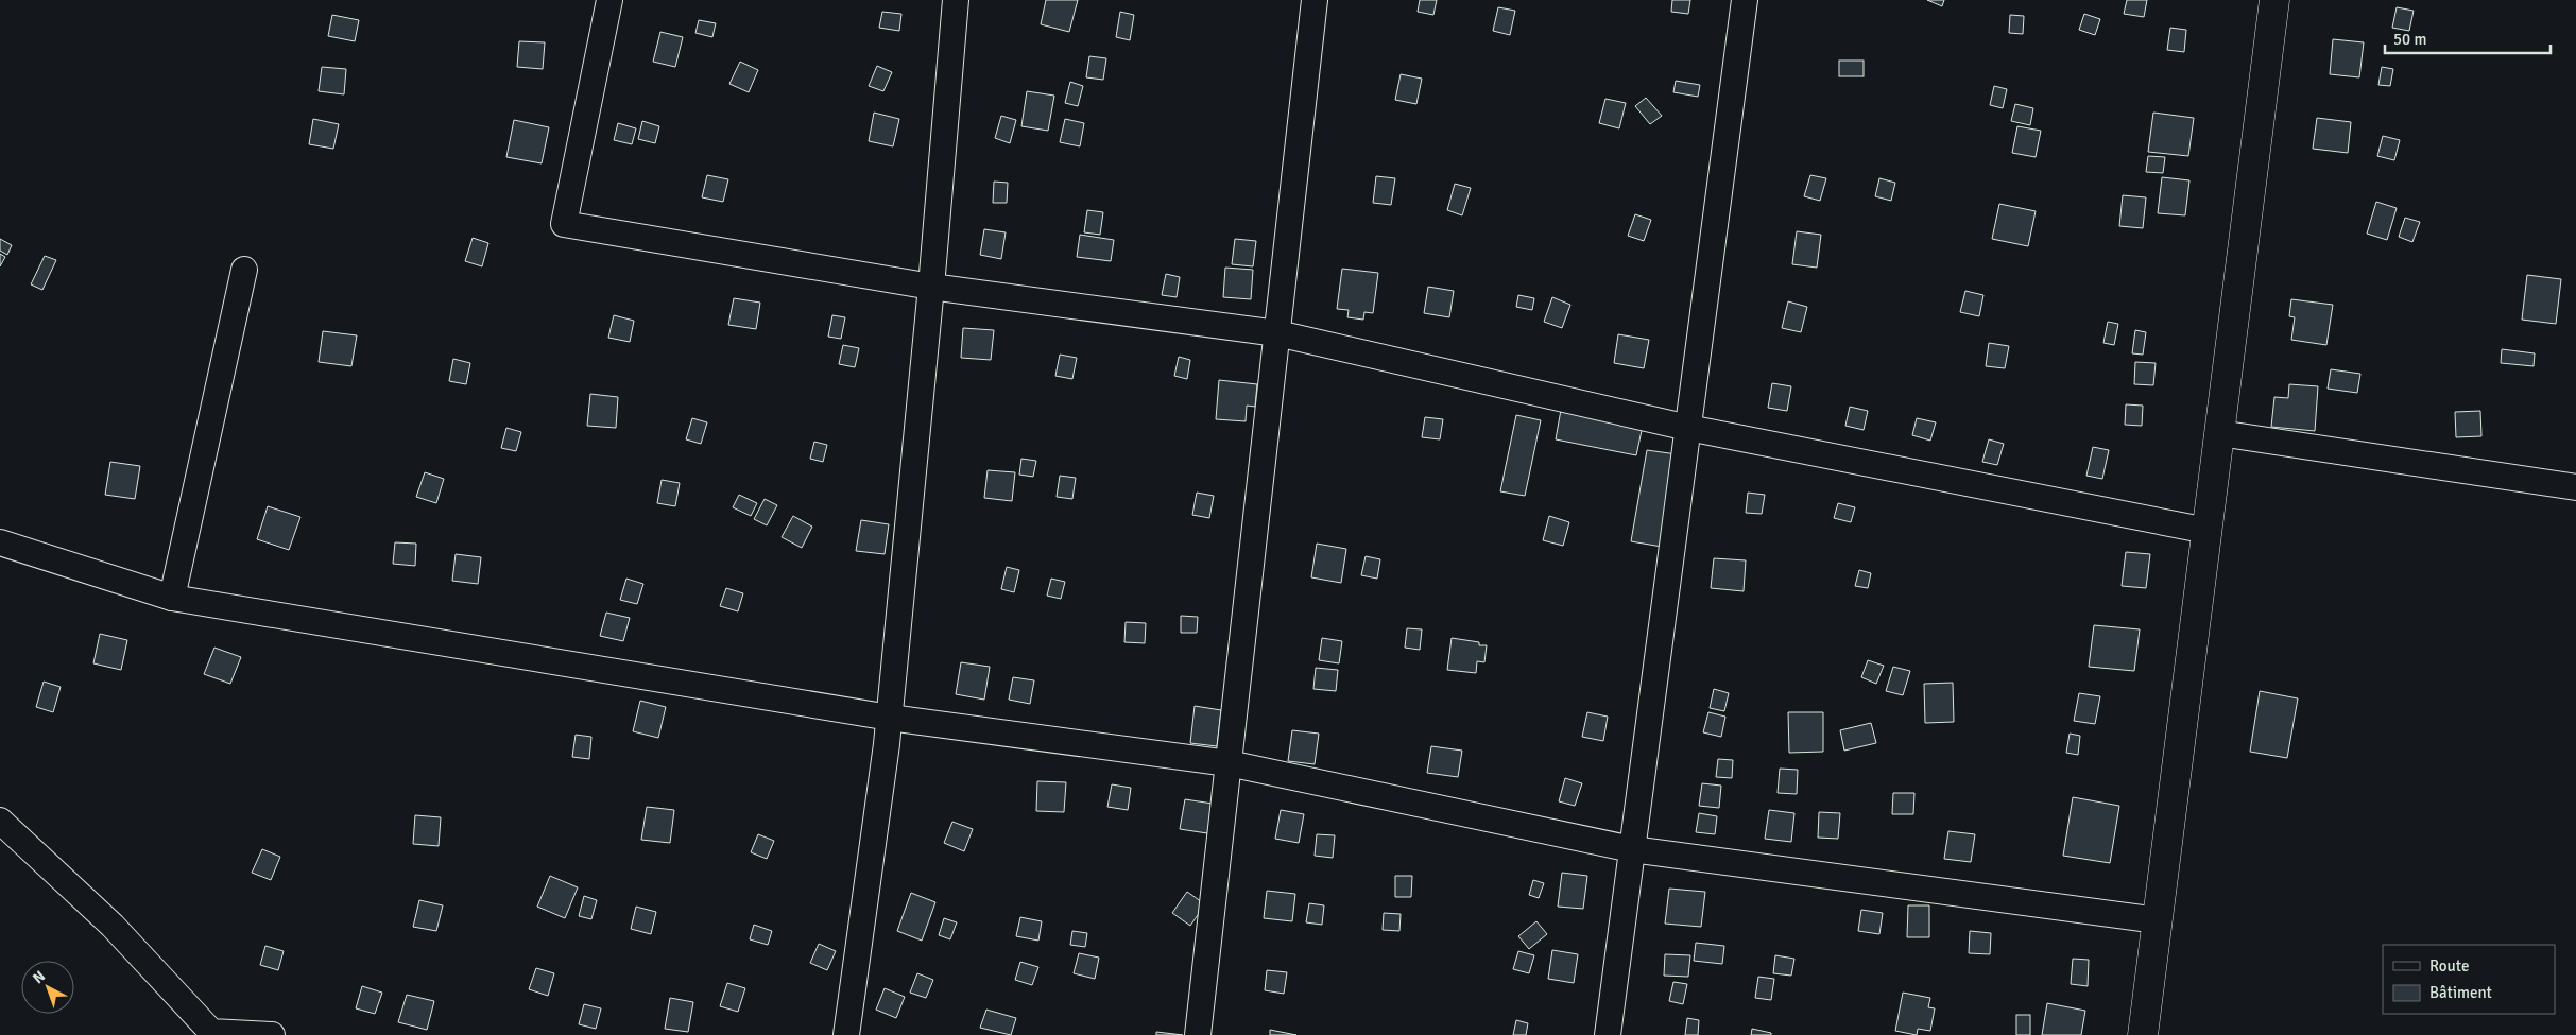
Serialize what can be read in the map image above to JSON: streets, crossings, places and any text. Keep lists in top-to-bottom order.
{
  "legend": ["Route", "Bâtiment"],
  "scale_bar": "50 m",
  "north": "top left"
}
